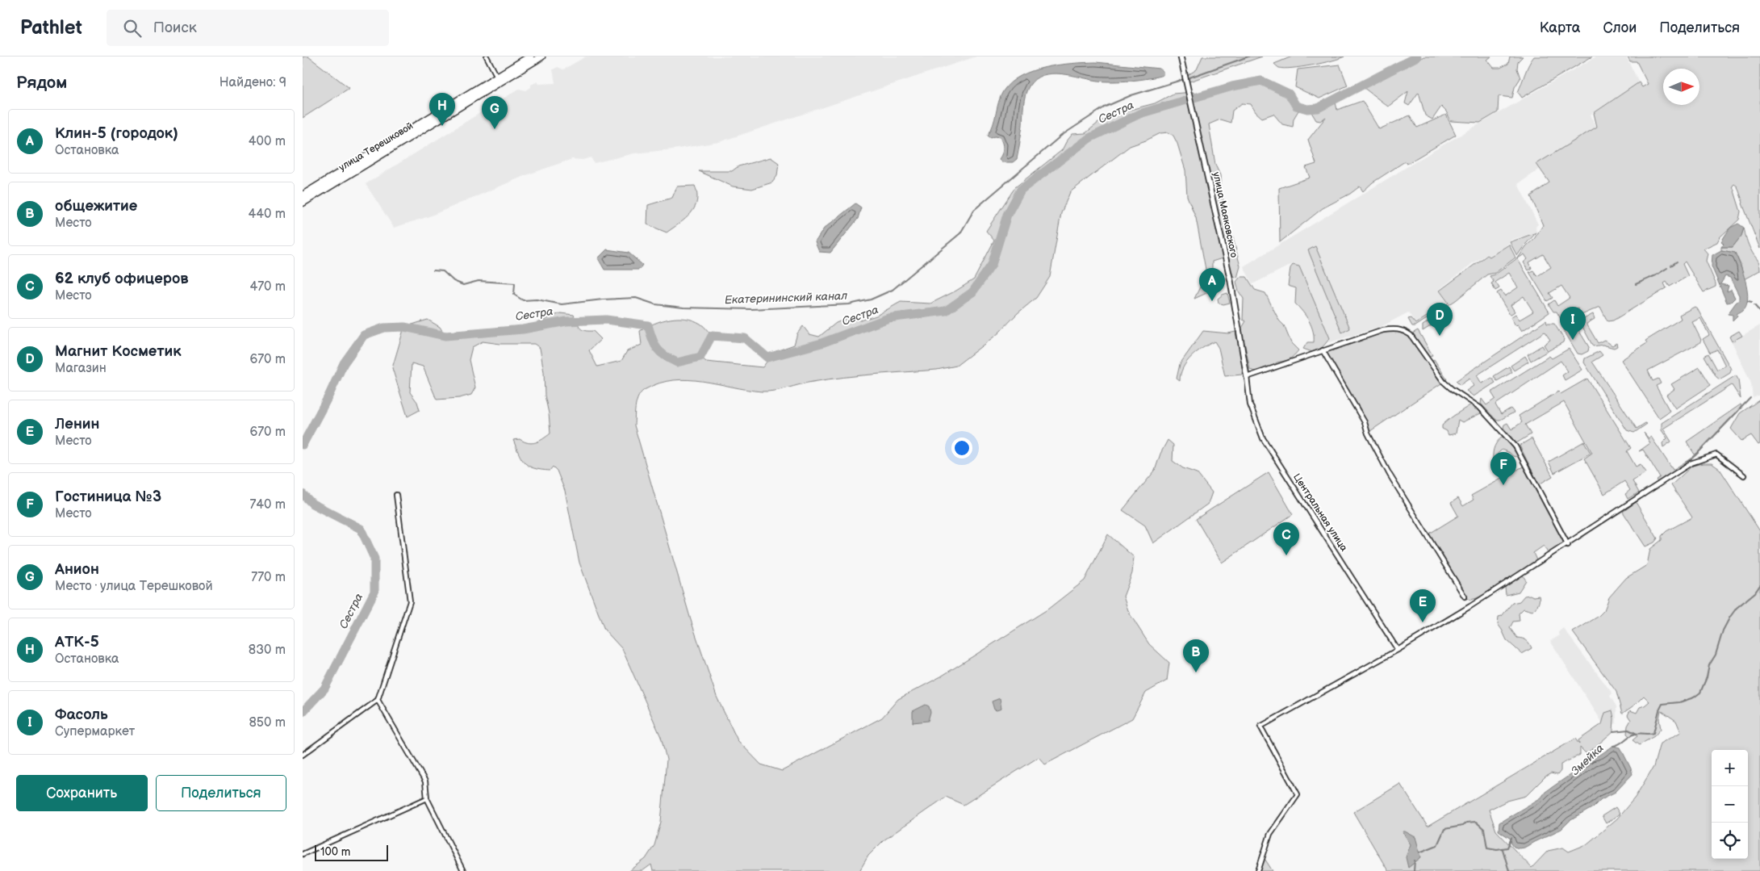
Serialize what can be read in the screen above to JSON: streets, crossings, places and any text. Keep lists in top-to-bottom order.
{
  "streets": {
    "highway": ["улица Терешковой"],
    "street": ["улица Маяковского", "Центральная улица"]
  },
  "crossings": [
    ["улица Маяковского", "Центральная улица"]
  ],
  "water": ["Сестра", "Екатерининский канал", "Змейка"],
  "scale_bar": "100 m",
  "north": "right",
  "page": {
    "header": "Pathlet",
    "search": "Поиск",
    "nav": ["Карта", "Слои", "Поделиться"],
    "heading": ["Рядом", "Найдено: 9"],
    "pins": [
      "H",
      "G",
      "A",
      "D",
      "I",
      "F",
      "C",
      "E",
      "B"
    ],
    "list": [
      {
        "mark": "A",
        "name": "Клин-5 (городок)",
        "note": "Остановка",
        "value": "400 m"
      },
      {
        "mark": "B",
        "name": "общежитие",
        "note": "Место",
        "value": "440 m"
      },
      {
        "mark": "C",
        "name": "62 клуб офицеров",
        "note": "Место",
        "value": "470 m"
      },
      {
        "mark": "D",
        "name": "Магнит Косметик",
        "note": "Магазин",
        "value": "670 m"
      },
      {
        "mark": "E",
        "name": "Ленин",
        "note": "Место",
        "value": "670 m"
      },
      {
        "mark": "F",
        "name": "Гостиница №3",
        "note": "Место",
        "value": "740 m"
      },
      {
        "mark": "G",
        "name": "Анион",
        "note": "Место · улица Терешковой",
        "value": "770 m"
      },
      {
        "mark": "H",
        "name": "АТК-5",
        "note": "Остановка",
        "value": "830 m"
      },
      {
        "mark": "I",
        "name": "Фасоль",
        "note": "Супермаркет",
        "value": "850 m"
      }
    ],
    "map_buttons": ["+", "−"],
    "buttons": ["Сохранить", "Поделиться"],
    "scale": "100 m"
  }
}
